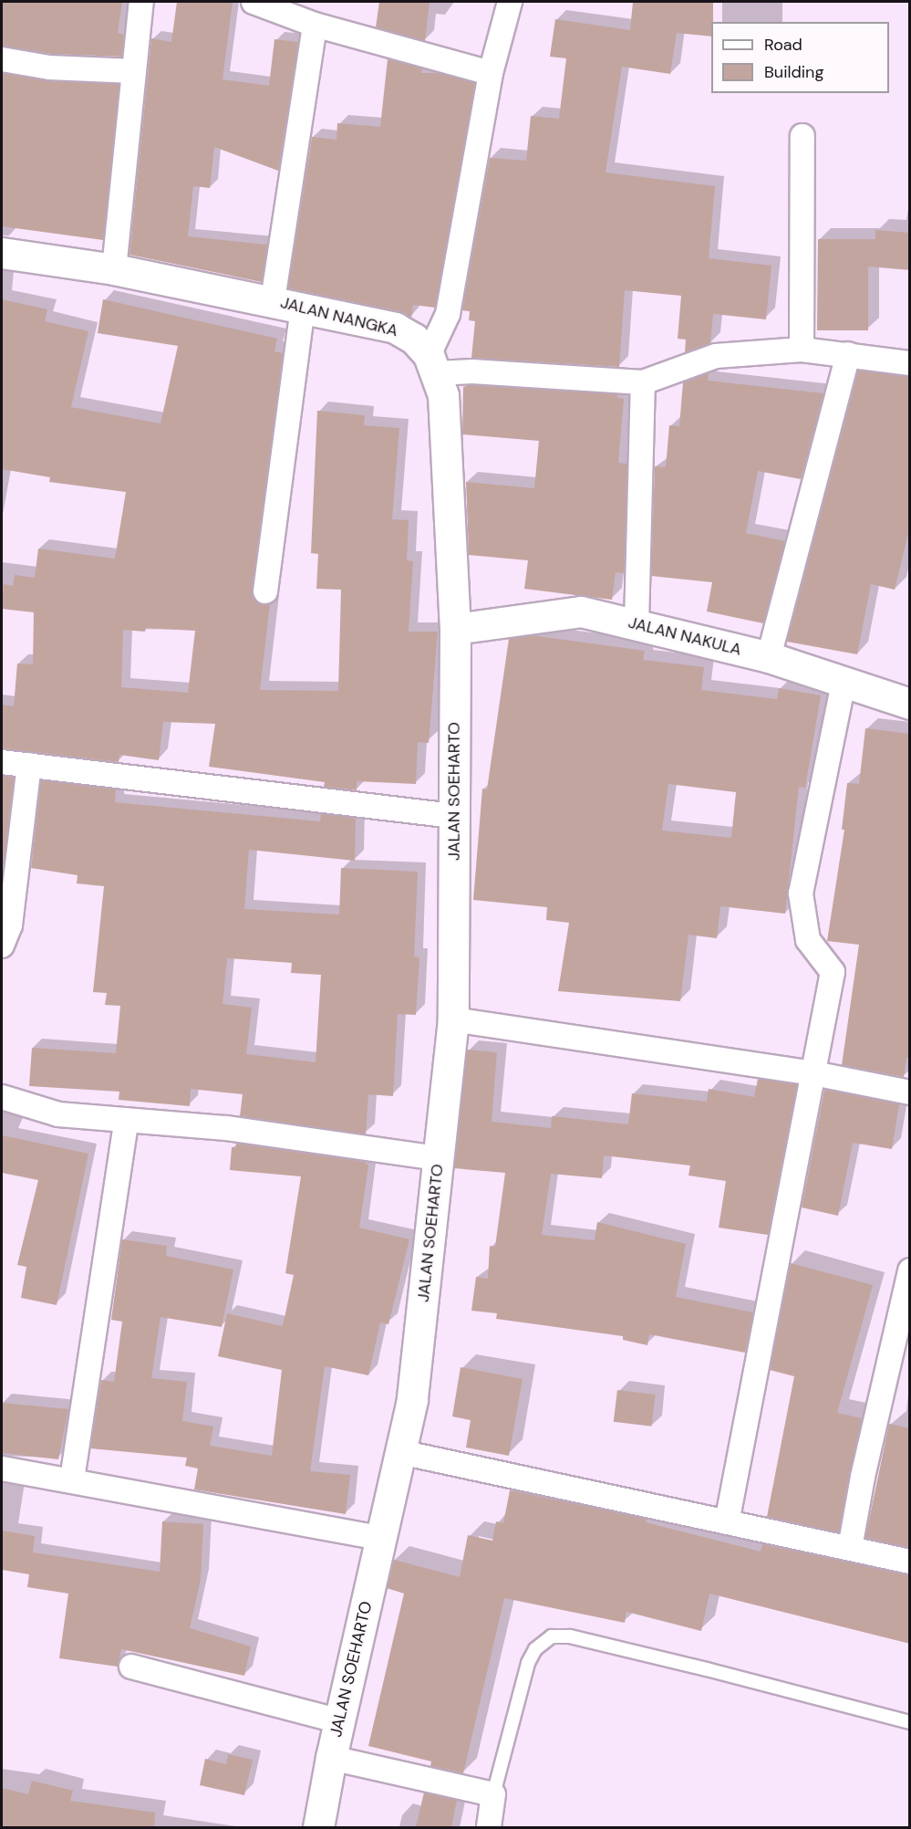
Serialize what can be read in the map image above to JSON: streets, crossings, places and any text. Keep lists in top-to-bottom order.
{
  "streets": {
    "street": ["JALAN NANGKA", "JALAN NAKULA", "JALAN SOEHARTO"]
  },
  "crossings": [
    ["JALAN NAKULA", "JALAN SOEHARTO"]
  ],
  "legend": ["Road", "Building"]
}
